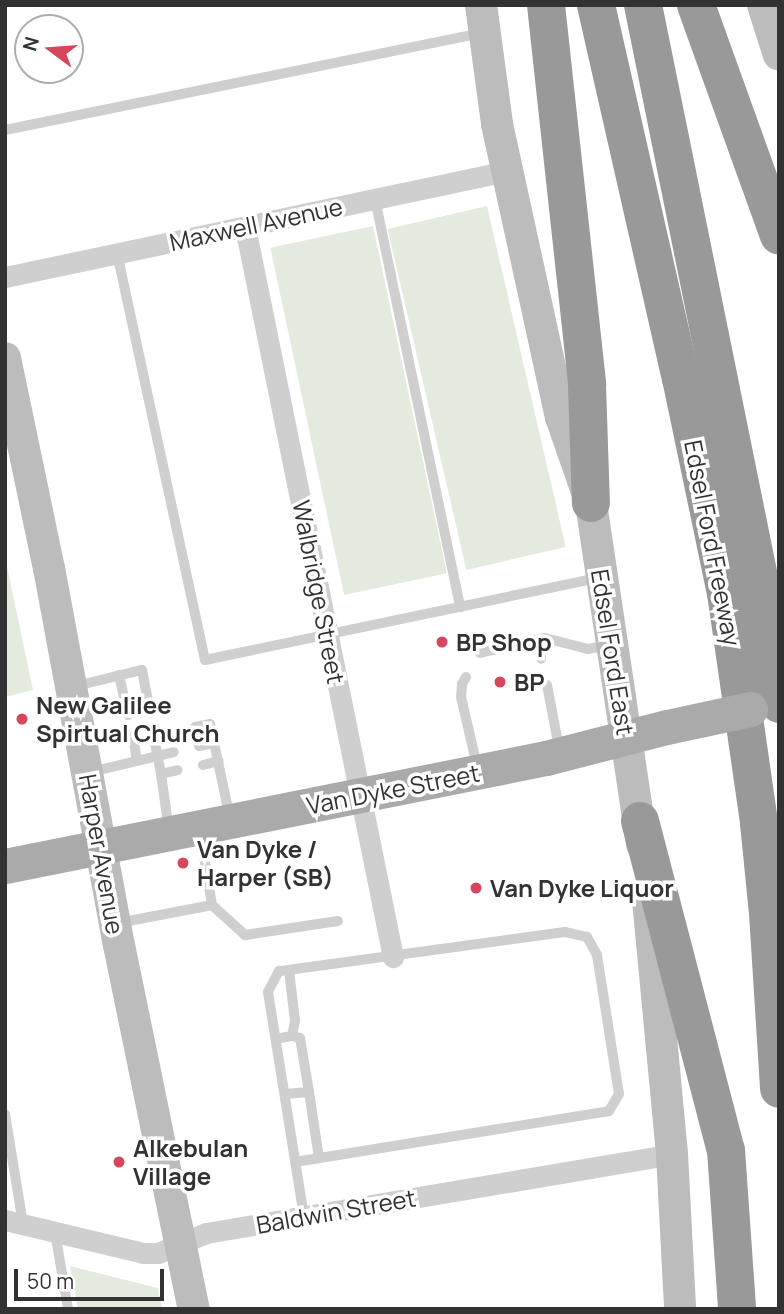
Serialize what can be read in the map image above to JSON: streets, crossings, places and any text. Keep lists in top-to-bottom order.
{
  "streets": {
    "highway": ["Edsel Ford Freeway"],
    "main road": ["Van Dyke Street"],
    "street": [
      "Maxwell Avenue",
      "Walbridge Street",
      "Edsel Ford East",
      "Harper Avenue",
      "Baldwin Street"
    ]
  },
  "crossings": [
    ["Maxwell Avenue", "Walbridge Street"],
    ["Maxwell Avenue", "Edsel Ford East"],
    ["Edsel Ford Freeway", "Van Dyke Street"],
    ["Walbridge Street", "Van Dyke Street"],
    ["Edsel Ford East", "Van Dyke Street"],
    ["Edsel Ford East", "Baldwin Street"],
    ["Van Dyke Street", "Harper Avenue"],
    ["Harper Avenue", "Baldwin Street"]
  ],
  "places": [
    "BP Shop",
    "BP",
    "New Galilee Spirtual Church",
    "Van Dyke / Harper (SB)",
    "Van Dyke Liquor",
    "Alkebulan Village"
  ],
  "scale_bar": "50 m",
  "north": "left"
}
